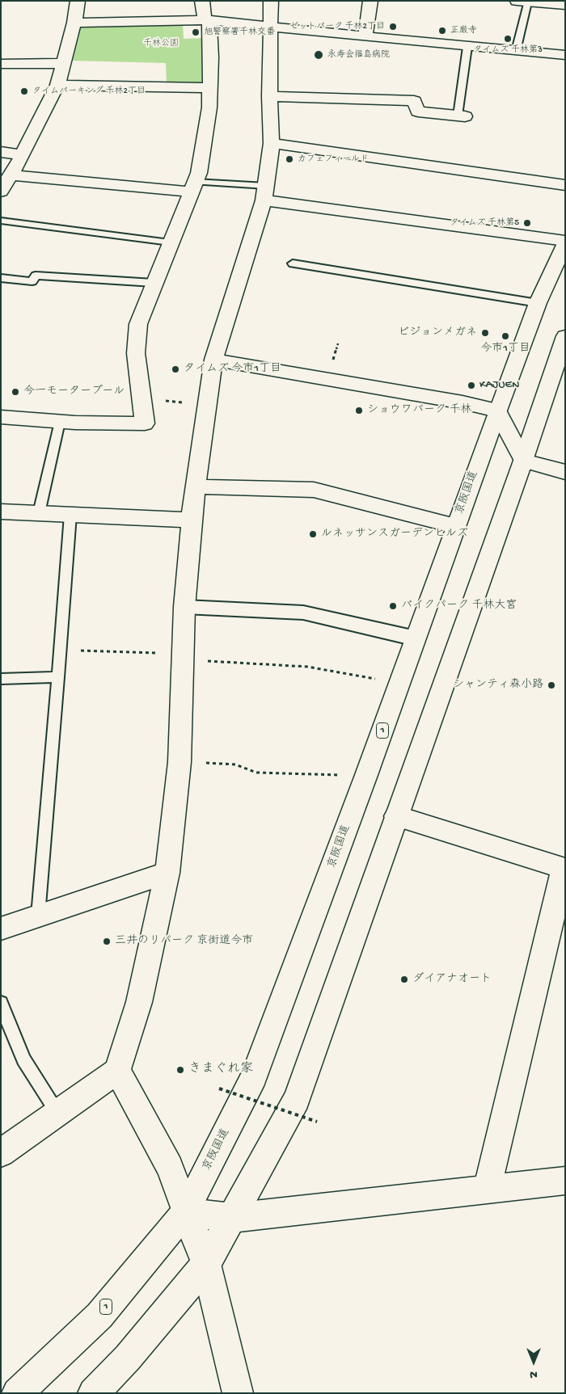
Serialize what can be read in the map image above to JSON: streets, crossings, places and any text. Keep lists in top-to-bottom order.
{
  "streets": {
    "main road": ["京阪国道", "1"]
  },
  "parks": ["千林公園"],
  "places": [
    "ゼットパーク 千林2丁目",
    "正厳寺",
    "旭警察署千林交番",
    "タイムズ 千林第3",
    "永寿会福島病院",
    "タイムパーキング 千林2丁目",
    "カフェフィールド",
    "タイムズ 千林第5",
    "ビジョンメガネ",
    "今市1丁目",
    "タイムズ 今市1丁目",
    "KAJUEN",
    "今一モータープール",
    "ショウワパーク 千林",
    "ルネッサンスガーデンヒルズ",
    "バイクパーク 千林大宮",
    "シャンティ森小路",
    "三井のリパーク 京街道今市",
    "ダイアナオート",
    "きまぐれ家"
  ],
  "north": "bottom"
}
